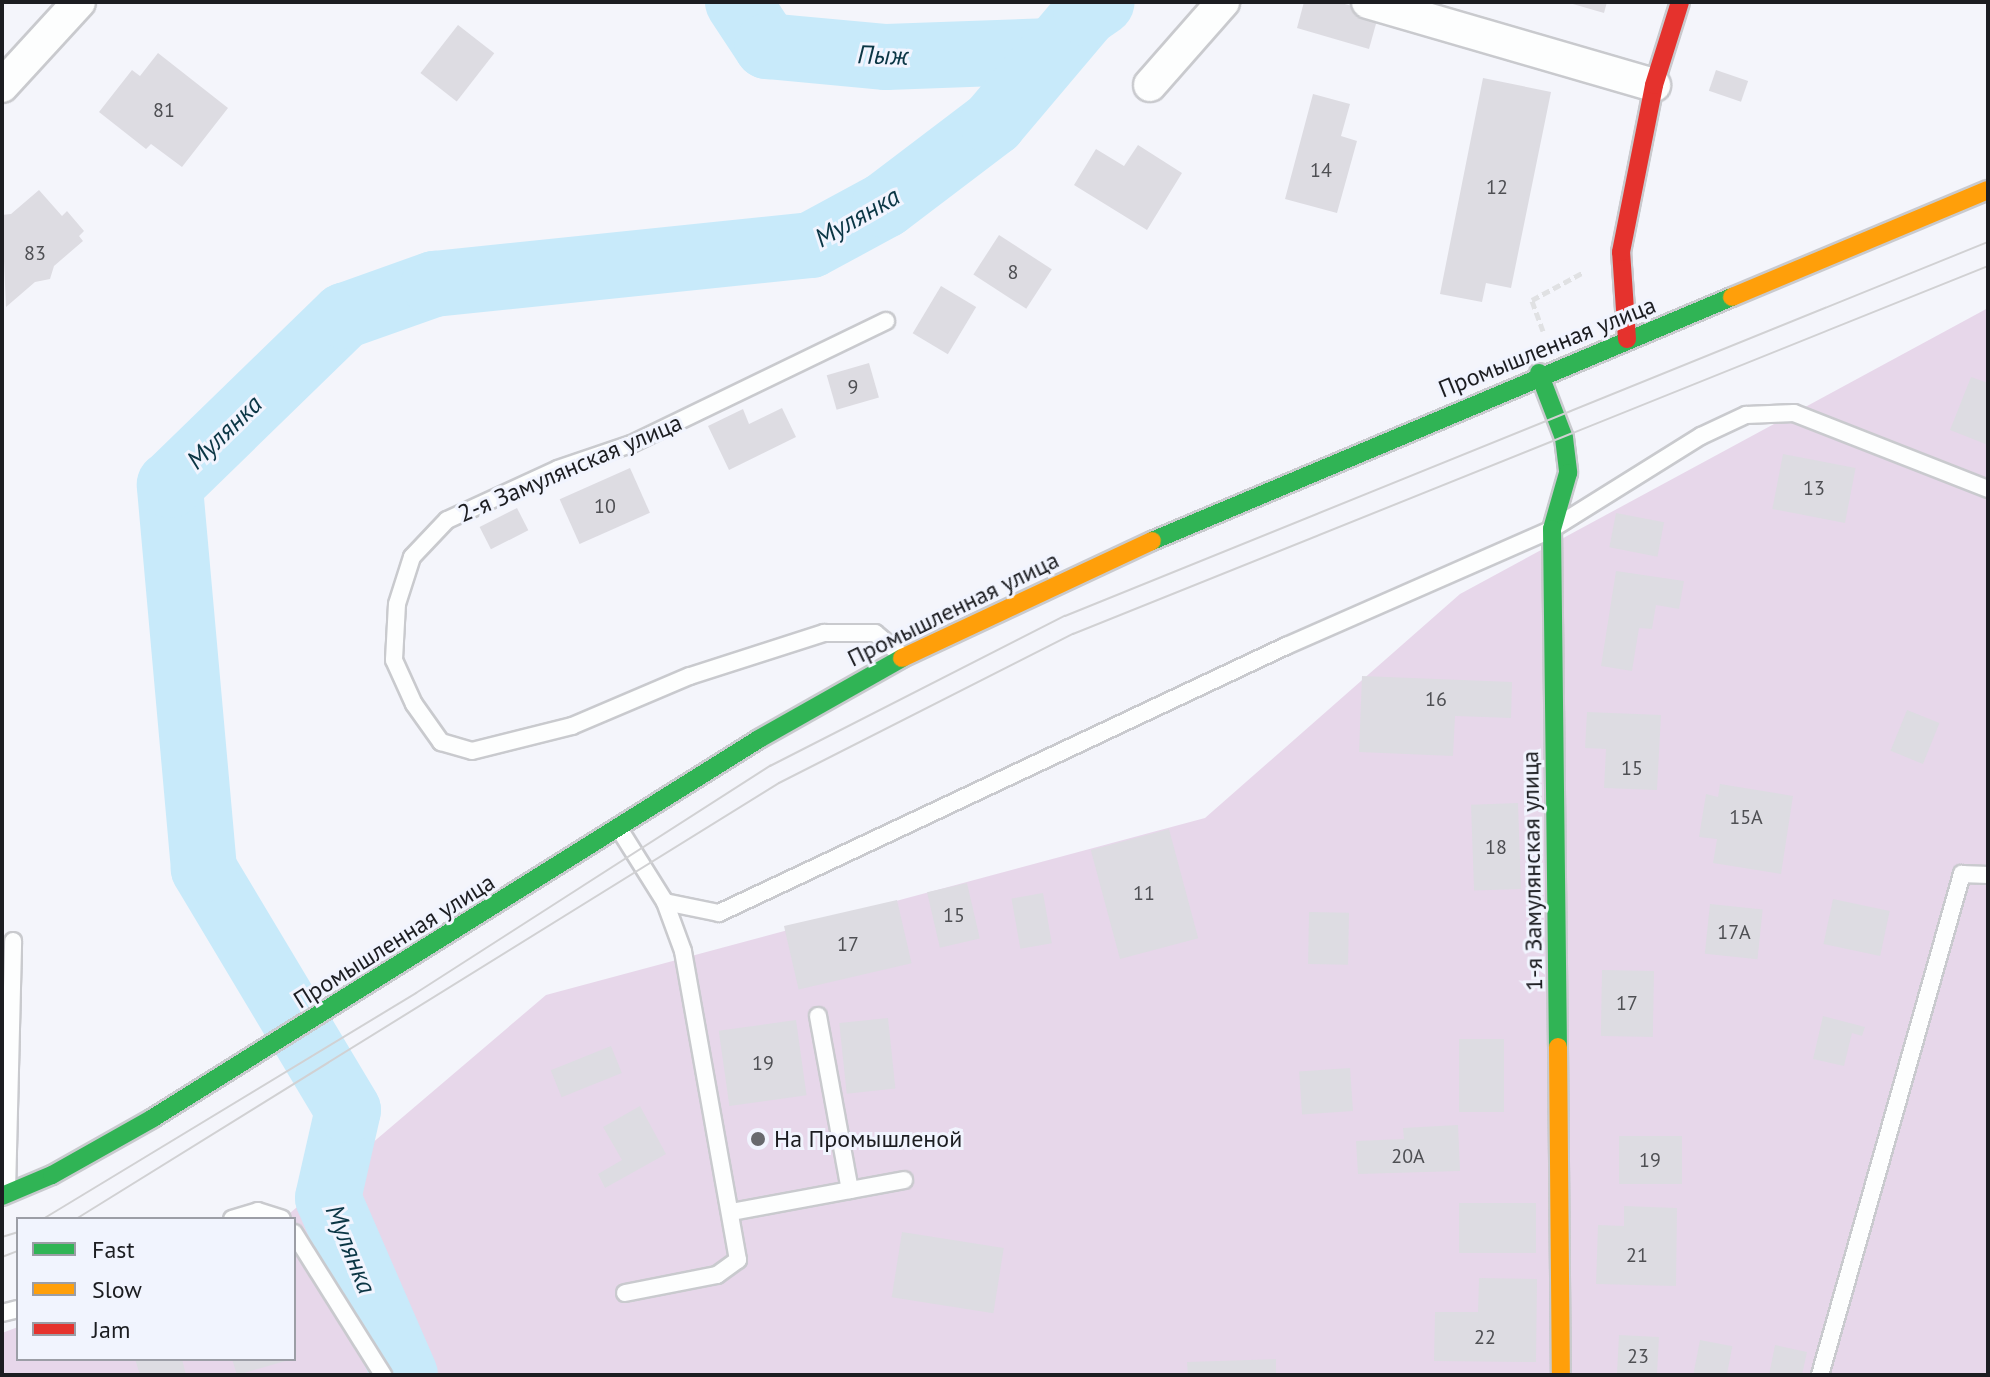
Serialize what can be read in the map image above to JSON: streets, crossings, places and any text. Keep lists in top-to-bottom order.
{
  "streets": {
    "street": ["Промышленная улица", "1-я Замулянская улица"],
    "lane": ["2-я Замулянская улица"]
  },
  "crossings": [
    ["Промышленная улица", "2-я Замулянская улица"],
    ["Промышленная улица", "1-я Замулянская улица"]
  ],
  "water": ["Пыж", "Мулянка"],
  "places": ["На Промышленой"],
  "house_numbers": [
    "81",
    "14",
    "12",
    "83",
    "8",
    "9",
    "13",
    "10",
    "16",
    "15",
    "15А",
    "18",
    "11",
    "15",
    "17А",
    "17",
    "17",
    "19",
    "20А",
    "19",
    "21",
    "22",
    "23"
  ],
  "legend": ["Fast", "Slow", "Jam"]
}
